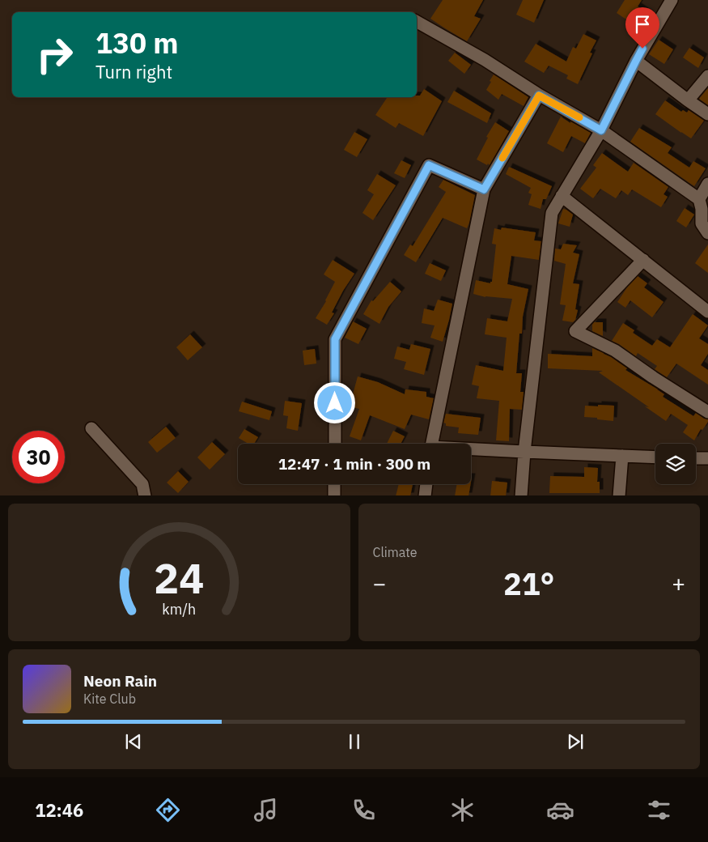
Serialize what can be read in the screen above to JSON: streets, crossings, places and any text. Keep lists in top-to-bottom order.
{
  "page": {
    "turn": ["130 m", "Turn right"],
    "limit": "30",
    "trip": "12:47 · 1 min · 300 m",
    "tile": "Climate",
    "heat": ["−", "21°", "+"],
    "song": ["Neon Rain", "Kite Club"],
    "tabs": "12:46",
    "gauge": ["24", "km/h"]
  }
}
